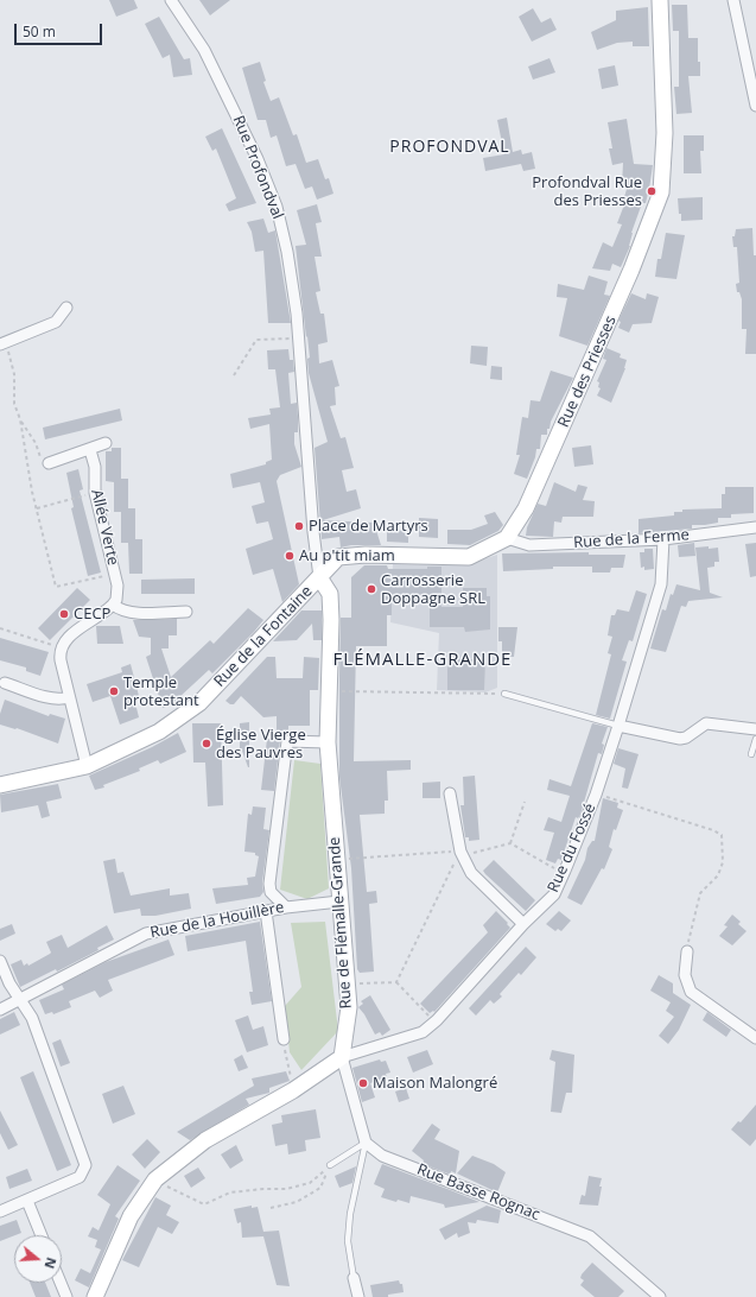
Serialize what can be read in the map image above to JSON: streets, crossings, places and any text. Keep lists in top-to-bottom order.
{
  "streets": {
    "street": [
      "Rue Profondval",
      "Rue des Priesses",
      "Allée Verte",
      "Rue de la Ferme",
      "Rue de la Fontaine",
      "Rue du Fossé",
      "Rue de la Houillère",
      "Rue de Flémalle-Grande",
      "Rue Basse Rognac"
    ]
  },
  "crossings": [
    ["Rue Profondval", "Rue de la Fontaine"],
    ["Rue Profondval", "Rue de Flémalle-Grande"],
    ["Rue des Priesses", "Rue de la Ferme"],
    ["Rue de la Ferme", "Rue du Fossé"],
    ["Rue de la Fontaine", "Rue de Flémalle-Grande"],
    ["Rue du Fossé", "Rue de Flémalle-Grande"],
    ["Rue de la Houillère", "Rue de Flémalle-Grande"]
  ],
  "districts": ["PROFONDVAL", "FLÉMALLE-GRANDE"],
  "places": [
    "Profondval Rue des Priesses",
    "Place de Martyrs",
    "Au p'tit miam",
    "Carrosserie Doppagne SRL",
    "CECP",
    "Temple protestant",
    "Église Vierge des Pauvres",
    "Maison Malongré"
  ],
  "scale_bar": "50 m",
  "north": "right"
}
